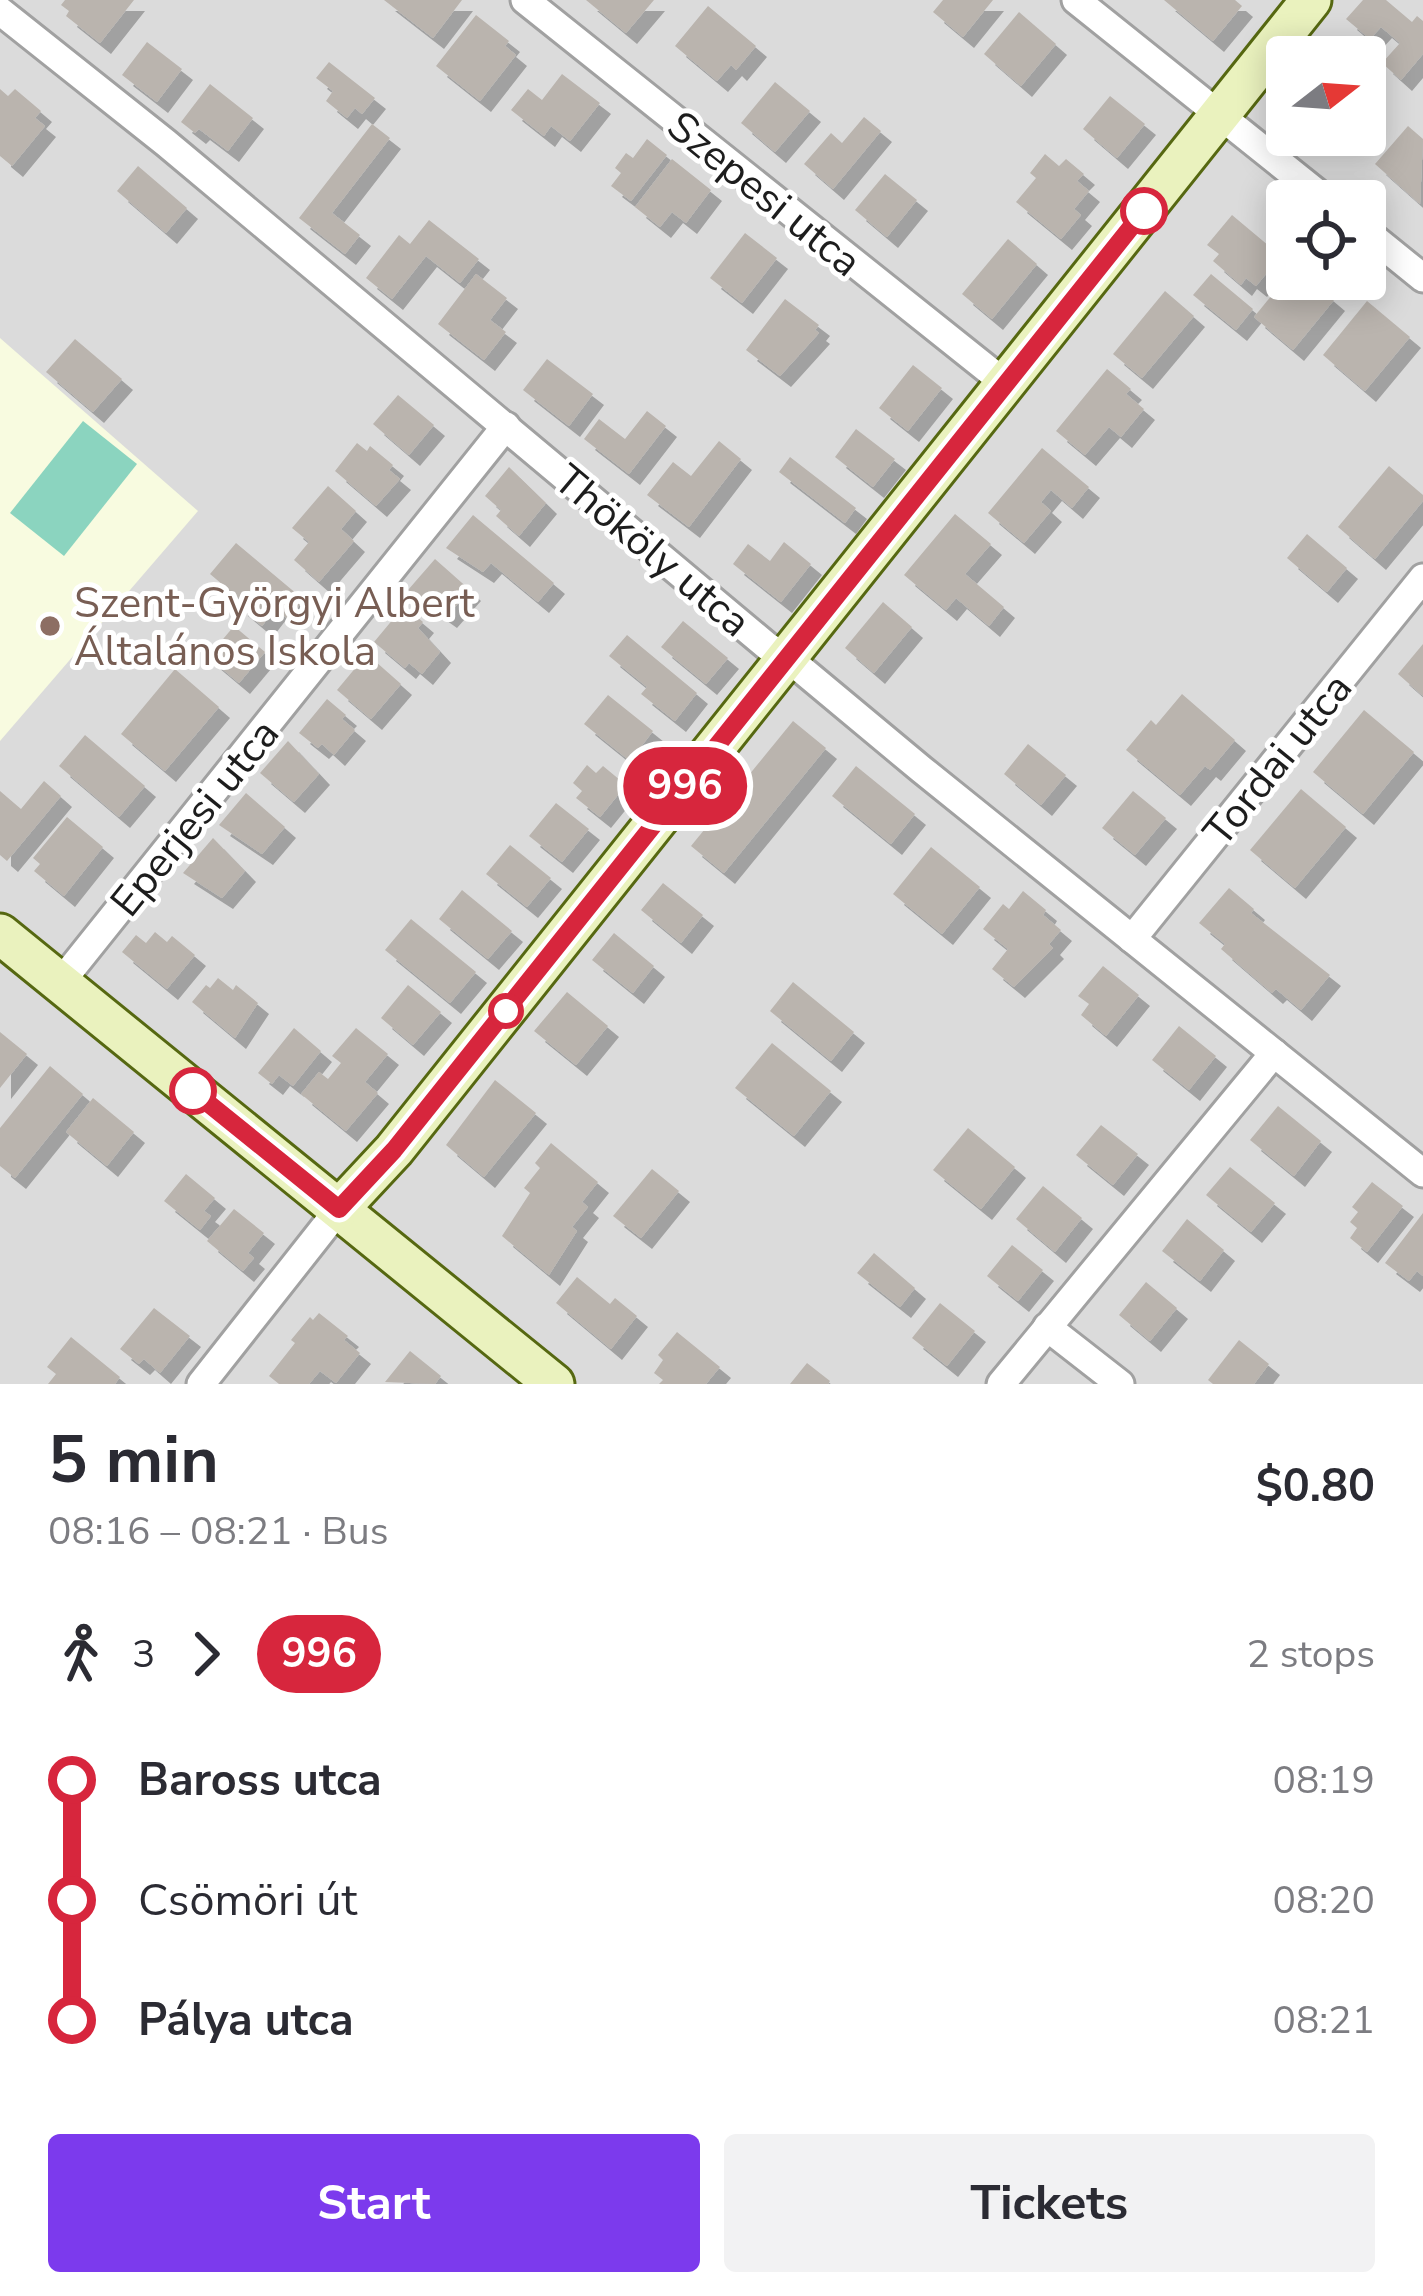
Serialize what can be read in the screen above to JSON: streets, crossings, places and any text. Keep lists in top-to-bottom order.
{
  "streets": {
    "street": [
      "Szepesi utca",
      "Thököly utca",
      "Tordai utca",
      "Eperjesi utca"
    ]
  },
  "crossings": [
    ["Thököly utca", "Tordai utca"],
    ["Thököly utca", "Eperjesi utca"]
  ],
  "places": ["Szent-Györgyi Albert Általános Iskola"],
  "lines": ["bus line 996"],
  "north": "right",
  "page": {
    "on_map": "996",
    "heading": ["5 min", "08:16 – 08:21 · Bus", "$0.80"],
    "legs": ["3", "996", "2 stops"],
    "list": [
      {
        "name": "Baross utca",
        "value": "08:19"
      },
      {
        "name": "Csömöri út",
        "value": "08:20"
      },
      {
        "name": "Pálya utca",
        "value": "08:21"
      }
    ],
    "buttons": ["Start", "Tickets"]
  }
}
